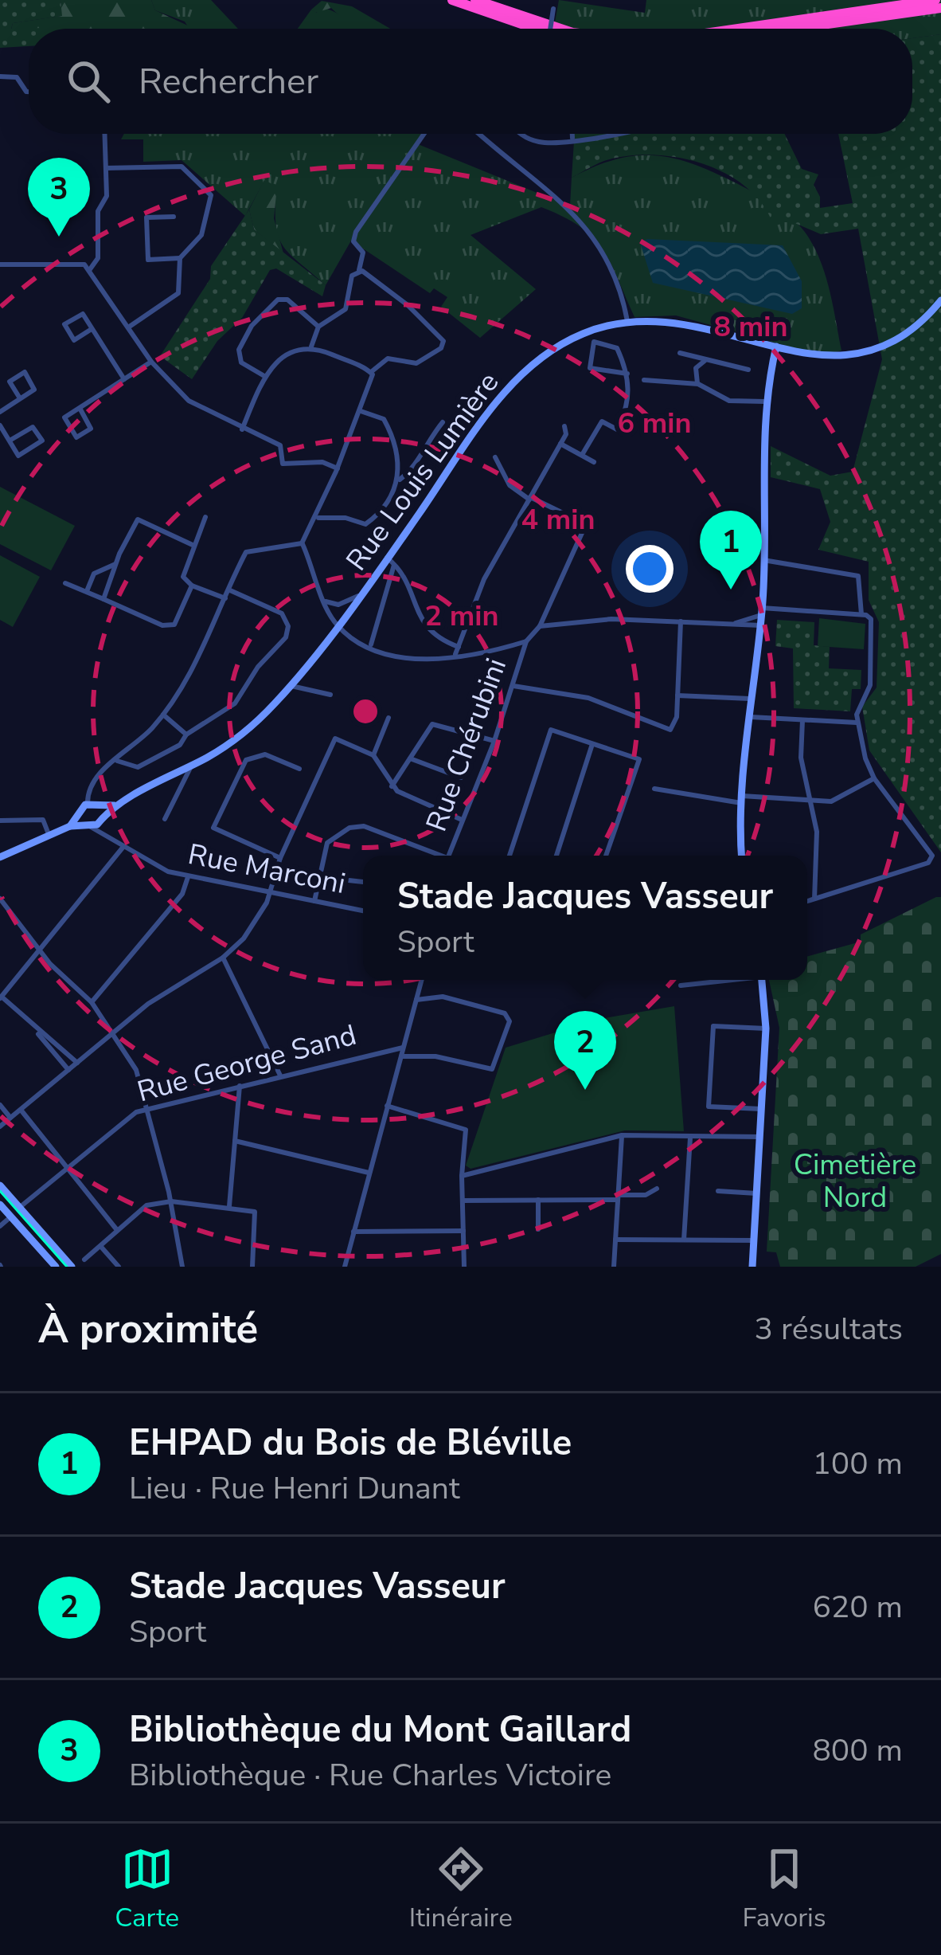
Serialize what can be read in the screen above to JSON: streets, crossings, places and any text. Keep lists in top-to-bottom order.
{
  "streets": {
    "main road": ["Rue Louis Lumière"],
    "street": ["Rue Chérubini", "Rue Marconi", "Rue George Sand"]
  },
  "crossings": [
    ["Rue Louis Lumière", "Rue Marconi"]
  ],
  "parks": ["Cimetière Nord"],
  "page": {
    "search": "Rechercher",
    "pins": ["3", "1", "2"],
    "popup": ["Stade Jacques Vasseur", "Sport"],
    "heading": ["À proximité", "3 résultats"],
    "list": [
      {
        "mark": "1",
        "name": "EHPAD du Bois de Bléville",
        "note": "Lieu · Rue Henri Dunant",
        "value": "100 m"
      },
      {
        "mark": "2",
        "name": "Stade Jacques Vasseur",
        "note": "Sport",
        "value": "620 m"
      },
      {
        "mark": "3",
        "name": "Bibliothèque du Mont Gaillard",
        "note": "Bibliothèque · Rue Charles Victoire",
        "value": "800 m"
      }
    ],
    "nav": ["Carte", "Itinéraire", "Favoris"]
  },
  "rings": [
    "8 min",
    "6 min",
    "4 min",
    "2 min"
  ]
}
